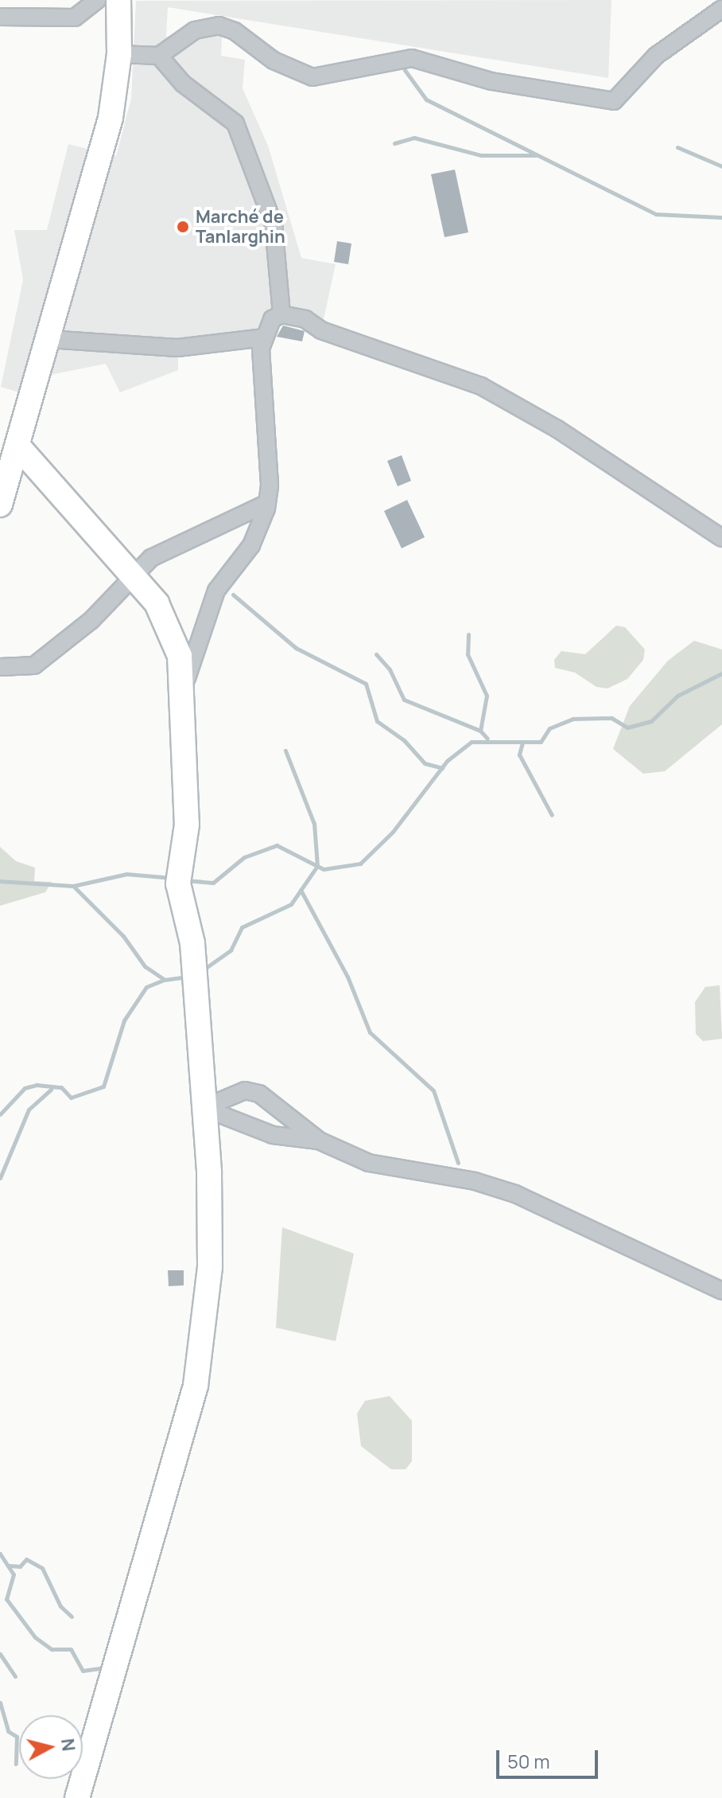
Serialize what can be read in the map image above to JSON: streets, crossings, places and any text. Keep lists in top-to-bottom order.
{
  "places": ["Marché de Tanlarghin"],
  "scale_bar": "50 m",
  "north": "right"
}
